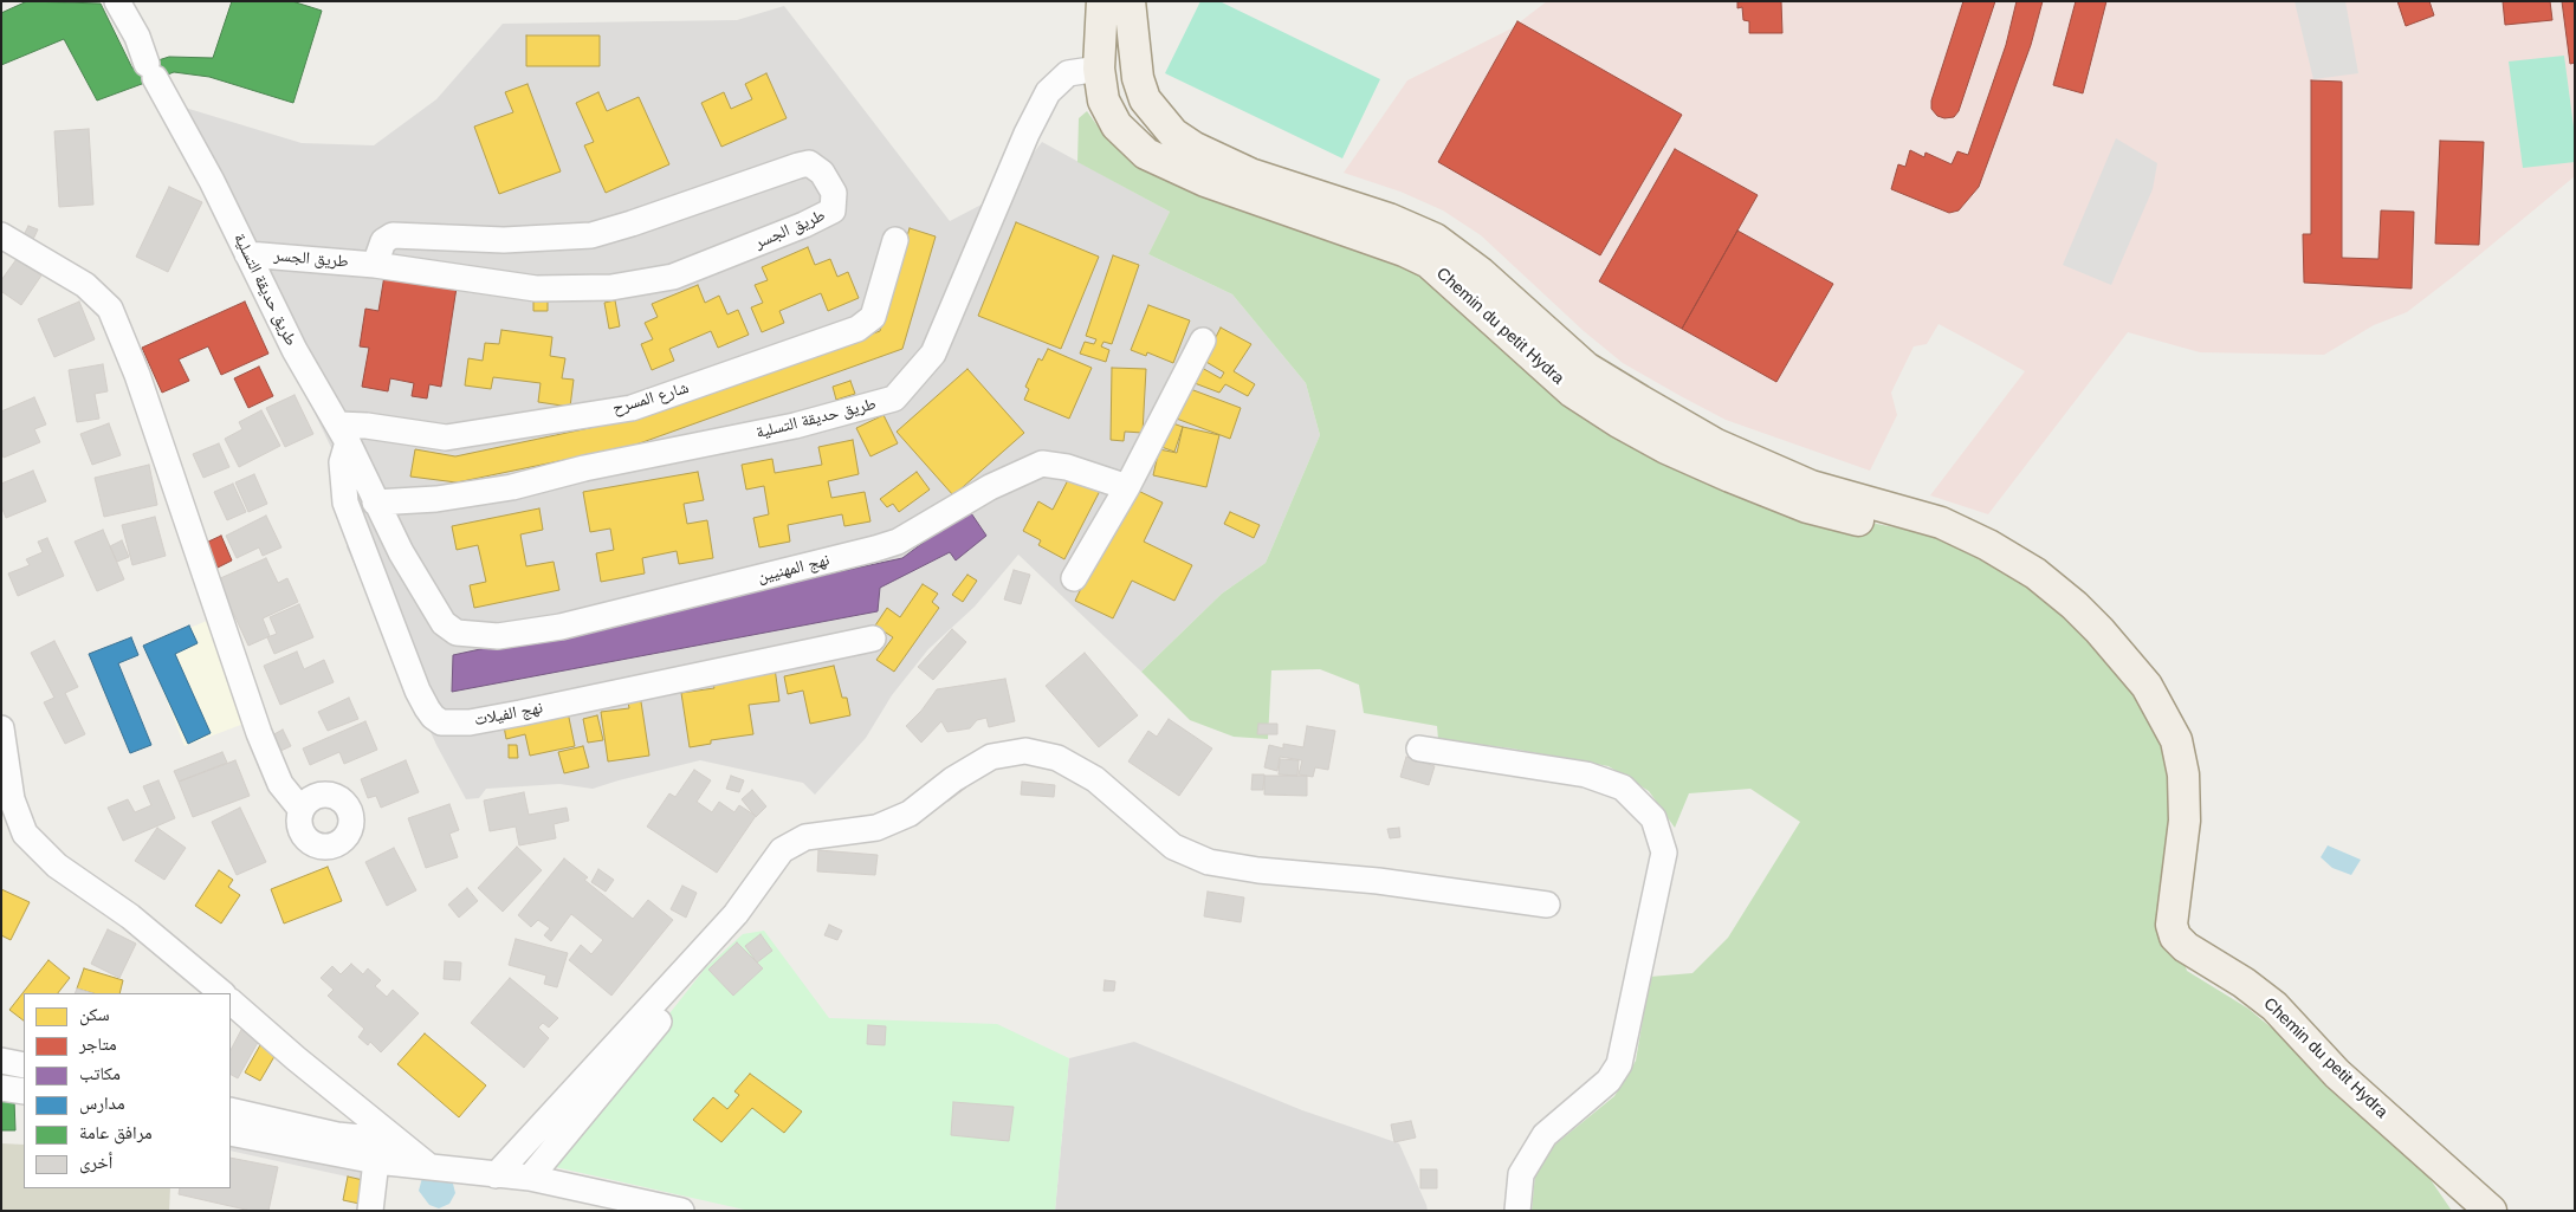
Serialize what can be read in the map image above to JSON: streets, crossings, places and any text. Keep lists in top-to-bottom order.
{
  "streets": {
    "main road": ["Chemin du petit Hydra"],
    "street": [
      "طريق الجسر",
      "طريق حديقة التسلية",
      "شارع المسرح",
      "نهج المهنيين",
      "نهج الفيلات"
    ]
  },
  "crossings": [
    ["طريق الجسر", "طريق حديقة التسلية"],
    ["طريق حديقة التسلية", "Chemin du petit Hydra"],
    ["طريق حديقة التسلية", "شارع المسرح"],
    ["طريق حديقة التسلية", "نهج المهنيين"],
    ["طريق حديقة التسلية", "نهج الفيلات"],
    ["شارع المسرح", "نهج الفيلات"]
  ],
  "legend": [
    "سكن",
    "متاجر",
    "مكاتب",
    "مدارس",
    "مرافق عامة",
    "أخرى"
  ]
}
